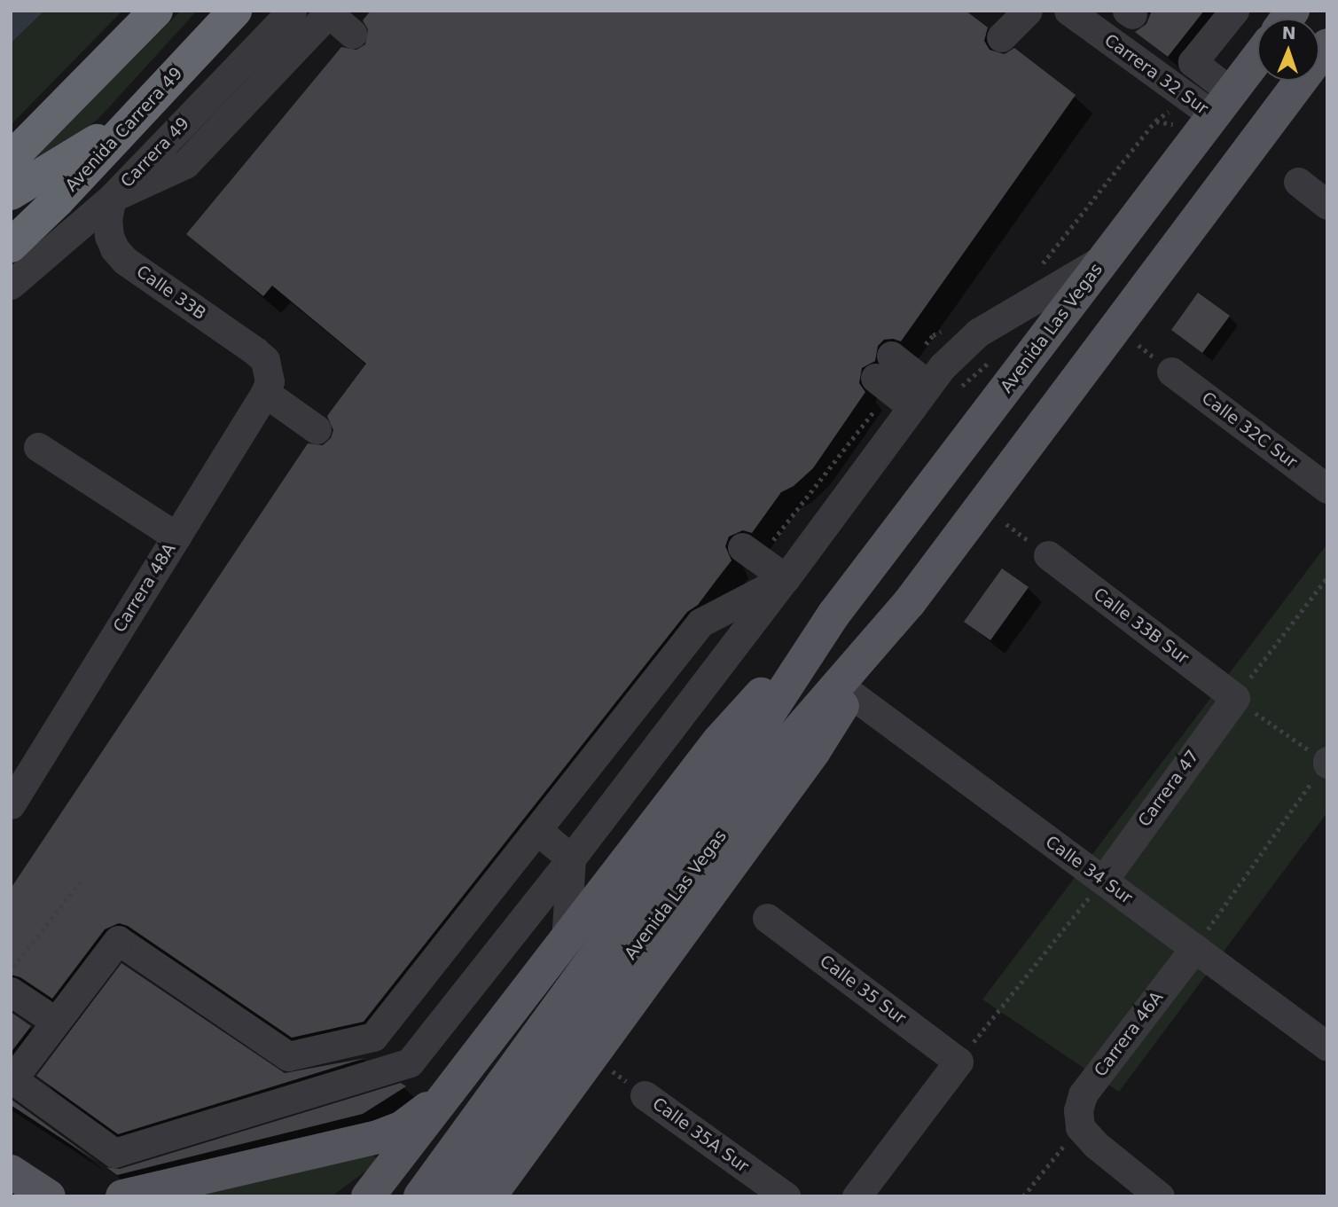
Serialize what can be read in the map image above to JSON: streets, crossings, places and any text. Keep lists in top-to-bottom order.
{
  "streets": {
    "highway": ["Avenida Carrera 49"],
    "main road": ["Avenida Las Vegas"],
    "street": [
      "Carrera 32 Sur",
      "Carrera 49",
      "Calle 33B",
      "Calle 32C Sur",
      "Carrera 48A",
      "Calle 33B Sur",
      "Carrera 47",
      "Calle 34 Sur",
      "Calle 35 Sur",
      "Carrera 46A",
      "Calle 35A Sur"
    ]
  },
  "crossings": [
    ["Carrera 32 Sur", "Avenida Las Vegas"],
    ["Carrera 49", "Calle 33B"],
    ["Calle 33B", "Carrera 48A"],
    ["Avenida Las Vegas", "Calle 34 Sur"],
    ["Calle 33B Sur", "Carrera 47"],
    ["Carrera 47", "Calle 34 Sur"],
    ["Calle 34 Sur", "Carrera 46A"]
  ],
  "north": "top"
}
